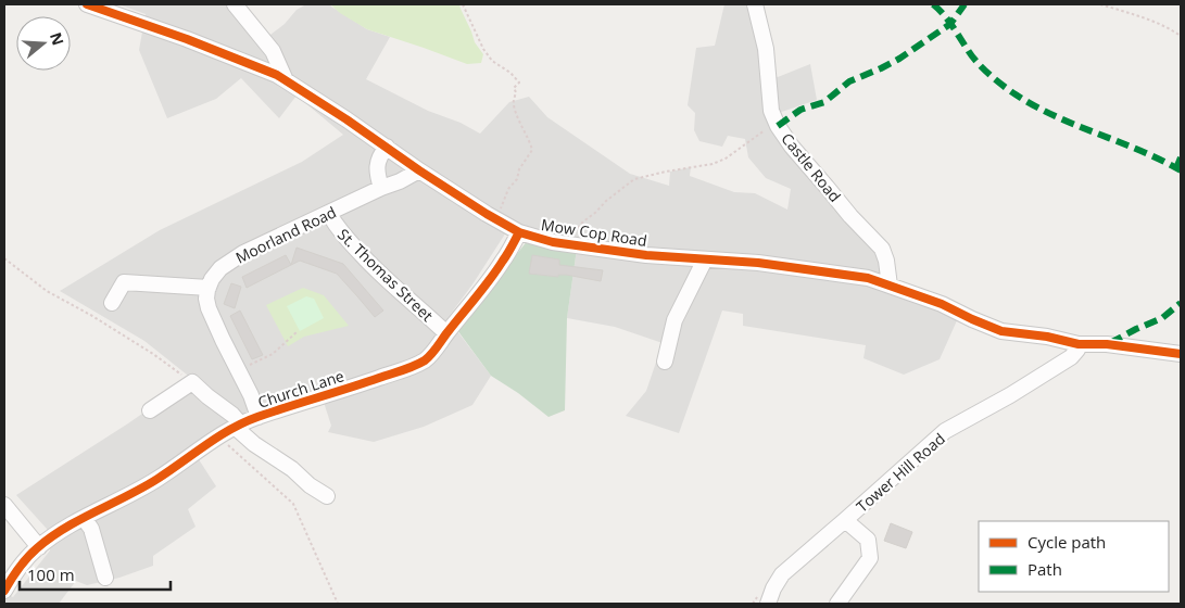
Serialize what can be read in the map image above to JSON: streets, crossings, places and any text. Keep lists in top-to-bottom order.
{
  "streets": {
    "street": [
      "Castle Road",
      "Mow Cop Road",
      "Moorland Road",
      "St. Thomas Street",
      "Church Lane",
      "Tower Hill Road"
    ]
  },
  "crossings": [
    ["Castle Road", "Mow Cop Road"],
    ["Mow Cop Road", "Moorland Road"],
    ["Mow Cop Road", "Church Lane"],
    ["Mow Cop Road", "Tower Hill Road"],
    ["Moorland Road", "St. Thomas Street"],
    ["St. Thomas Street", "Church Lane"]
  ],
  "legend": ["Cycle path", "Path"],
  "scale_bar": "100 m",
  "north": "right"
}
